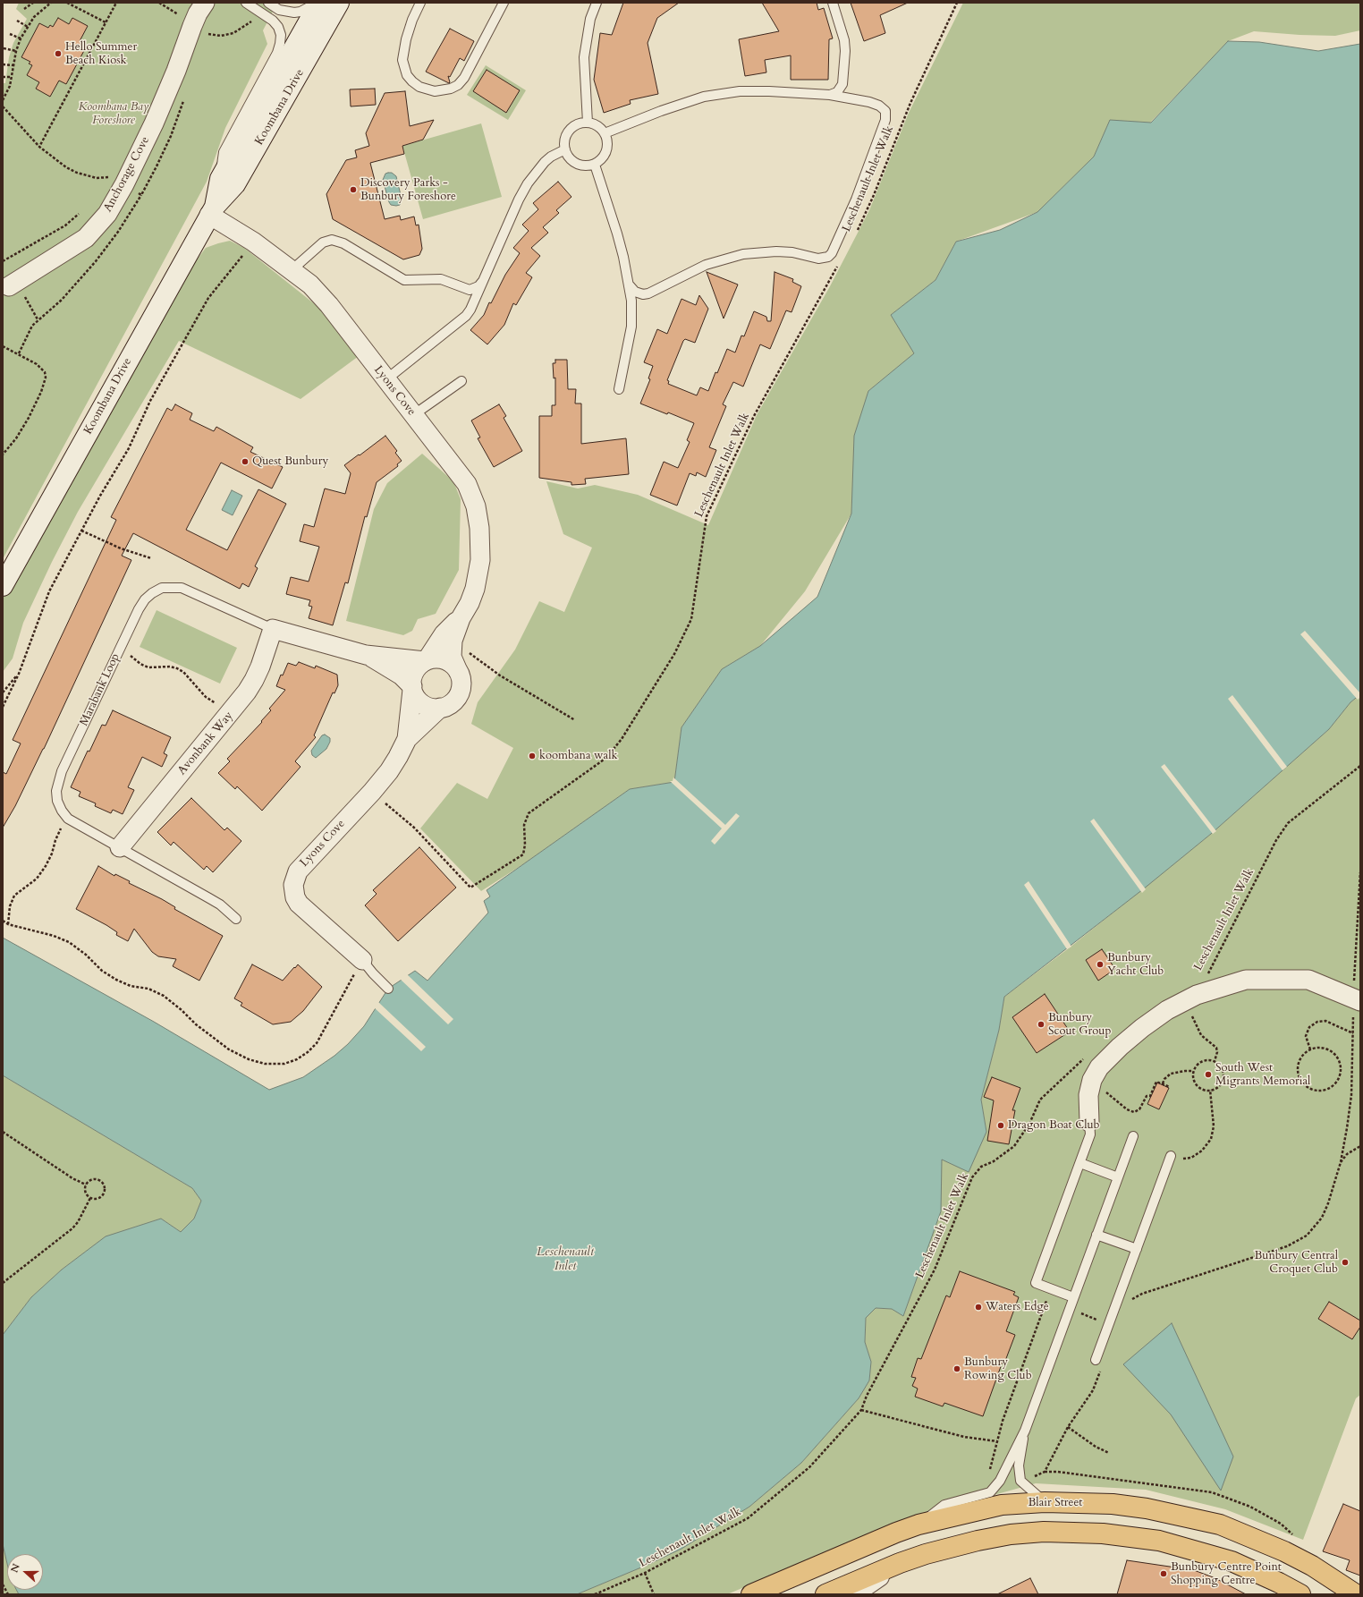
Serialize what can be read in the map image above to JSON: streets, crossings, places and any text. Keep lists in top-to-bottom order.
{
  "streets": {
    "main road": ["Koombana Drive", "Blair Street"],
    "street": [
      "Anchorage Cove",
      "Lyons Cove",
      "Marabank Loop",
      "Avonbank Way"
    ],
    "path": ["Leschenault Inlet Walk"]
  },
  "crossings": [
    ["Koombana Drive", "Lyons Cove"],
    ["Leschenault Inlet Walk", "Lyons Cove"],
    ["Lyons Cove", "Marabank Loop"],
    ["Marabank Loop", "Avonbank Way"]
  ],
  "water": ["Leschenault Inlet"],
  "parks": ["Koombana Bay Foreshore"],
  "places": [
    "Hello Summer Beach Kiosk",
    "Discovery Parks - Bunbury Foreshore",
    "Quest Bunbury",
    "koombana walk",
    "Bunbury Yacht Club",
    "Bunbury Scout Group",
    "South West Migrants Memorial",
    "Dragon Boat Club",
    "Bunbury Central Croquet Club",
    "Waters Edge",
    "Bunbury Rowing Club",
    "Bunbury Centre Point Shopping Centre"
  ],
  "north": "left"
}
